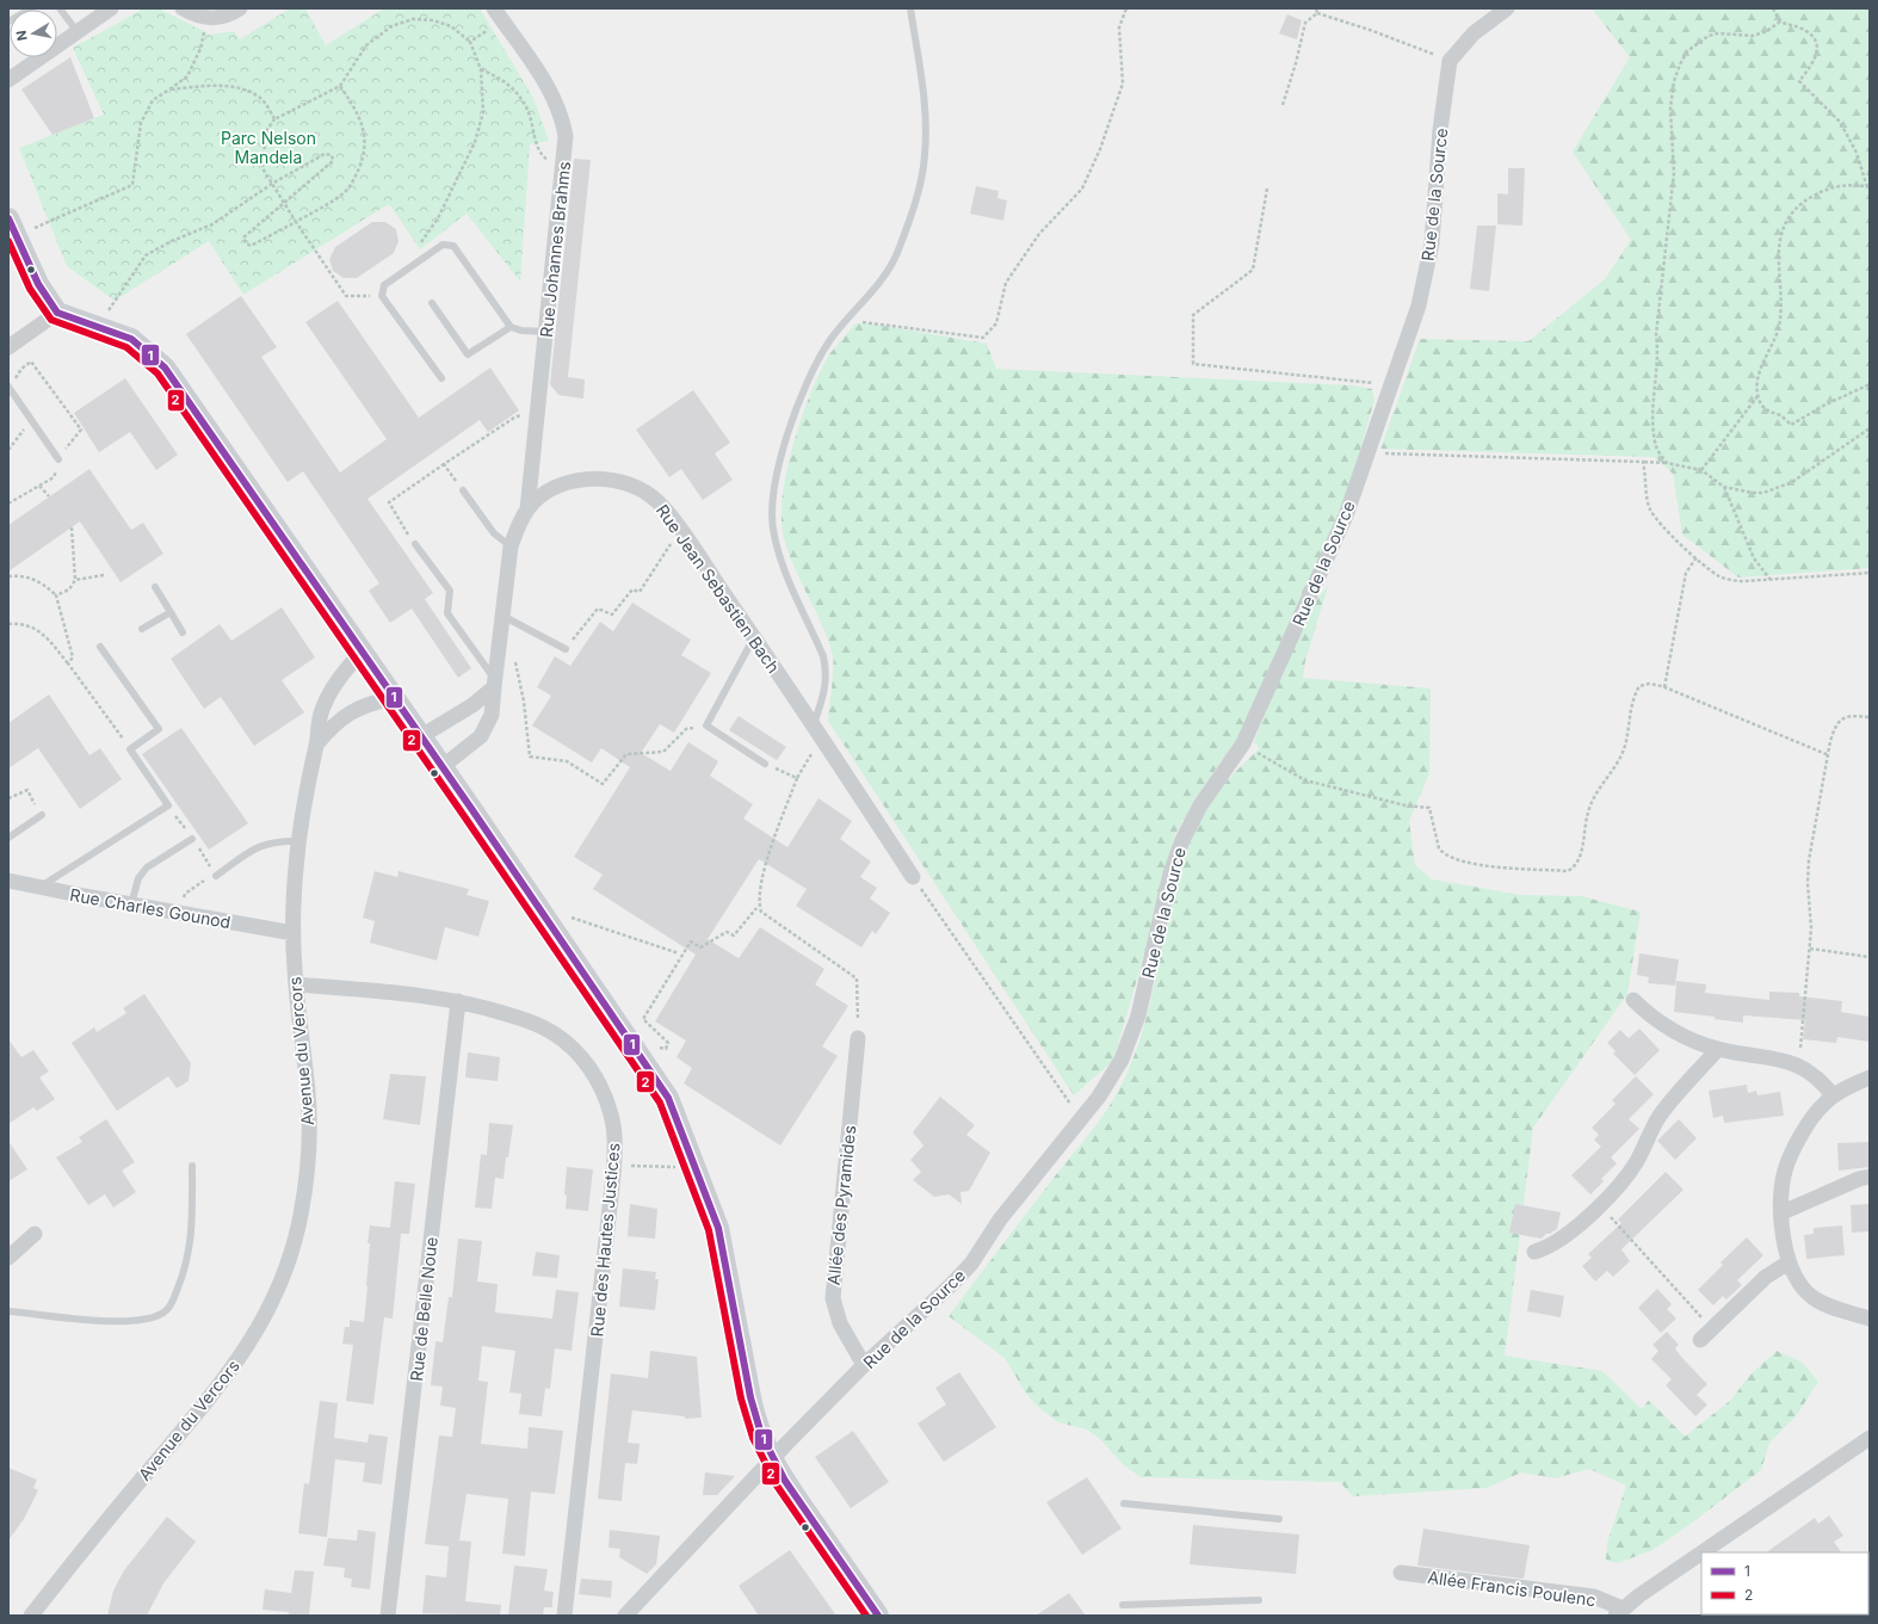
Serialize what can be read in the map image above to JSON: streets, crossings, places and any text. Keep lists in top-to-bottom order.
{
  "streets": {
    "street": [
      "Rue de la Source",
      "Rue Johannes Brahms",
      "Rue Jean Sebastien Bach",
      "Rue Charles Gounod",
      "Avenue du Vercors",
      "Allée des Pyramides",
      "Rue des Hautes Justices",
      "Rue de Belle Noue",
      "Allée Francis Poulenc"
    ]
  },
  "crossings": [
    ["Rue de la Source", "Allée des Pyramides"],
    ["Rue Johannes Brahms", "Rue Jean Sebastien Bach"],
    ["Rue Charles Gounod", "Avenue du Vercors"],
    ["Avenue du Vercors", "Rue des Hautes Justices"],
    ["Rue des Hautes Justices", "Rue de Belle Noue"]
  ],
  "parks": ["Parc Nelson Mandela"],
  "lines": ["transit line 1", "transit line 2"],
  "legend": ["1", "2"],
  "north": "left"
}
